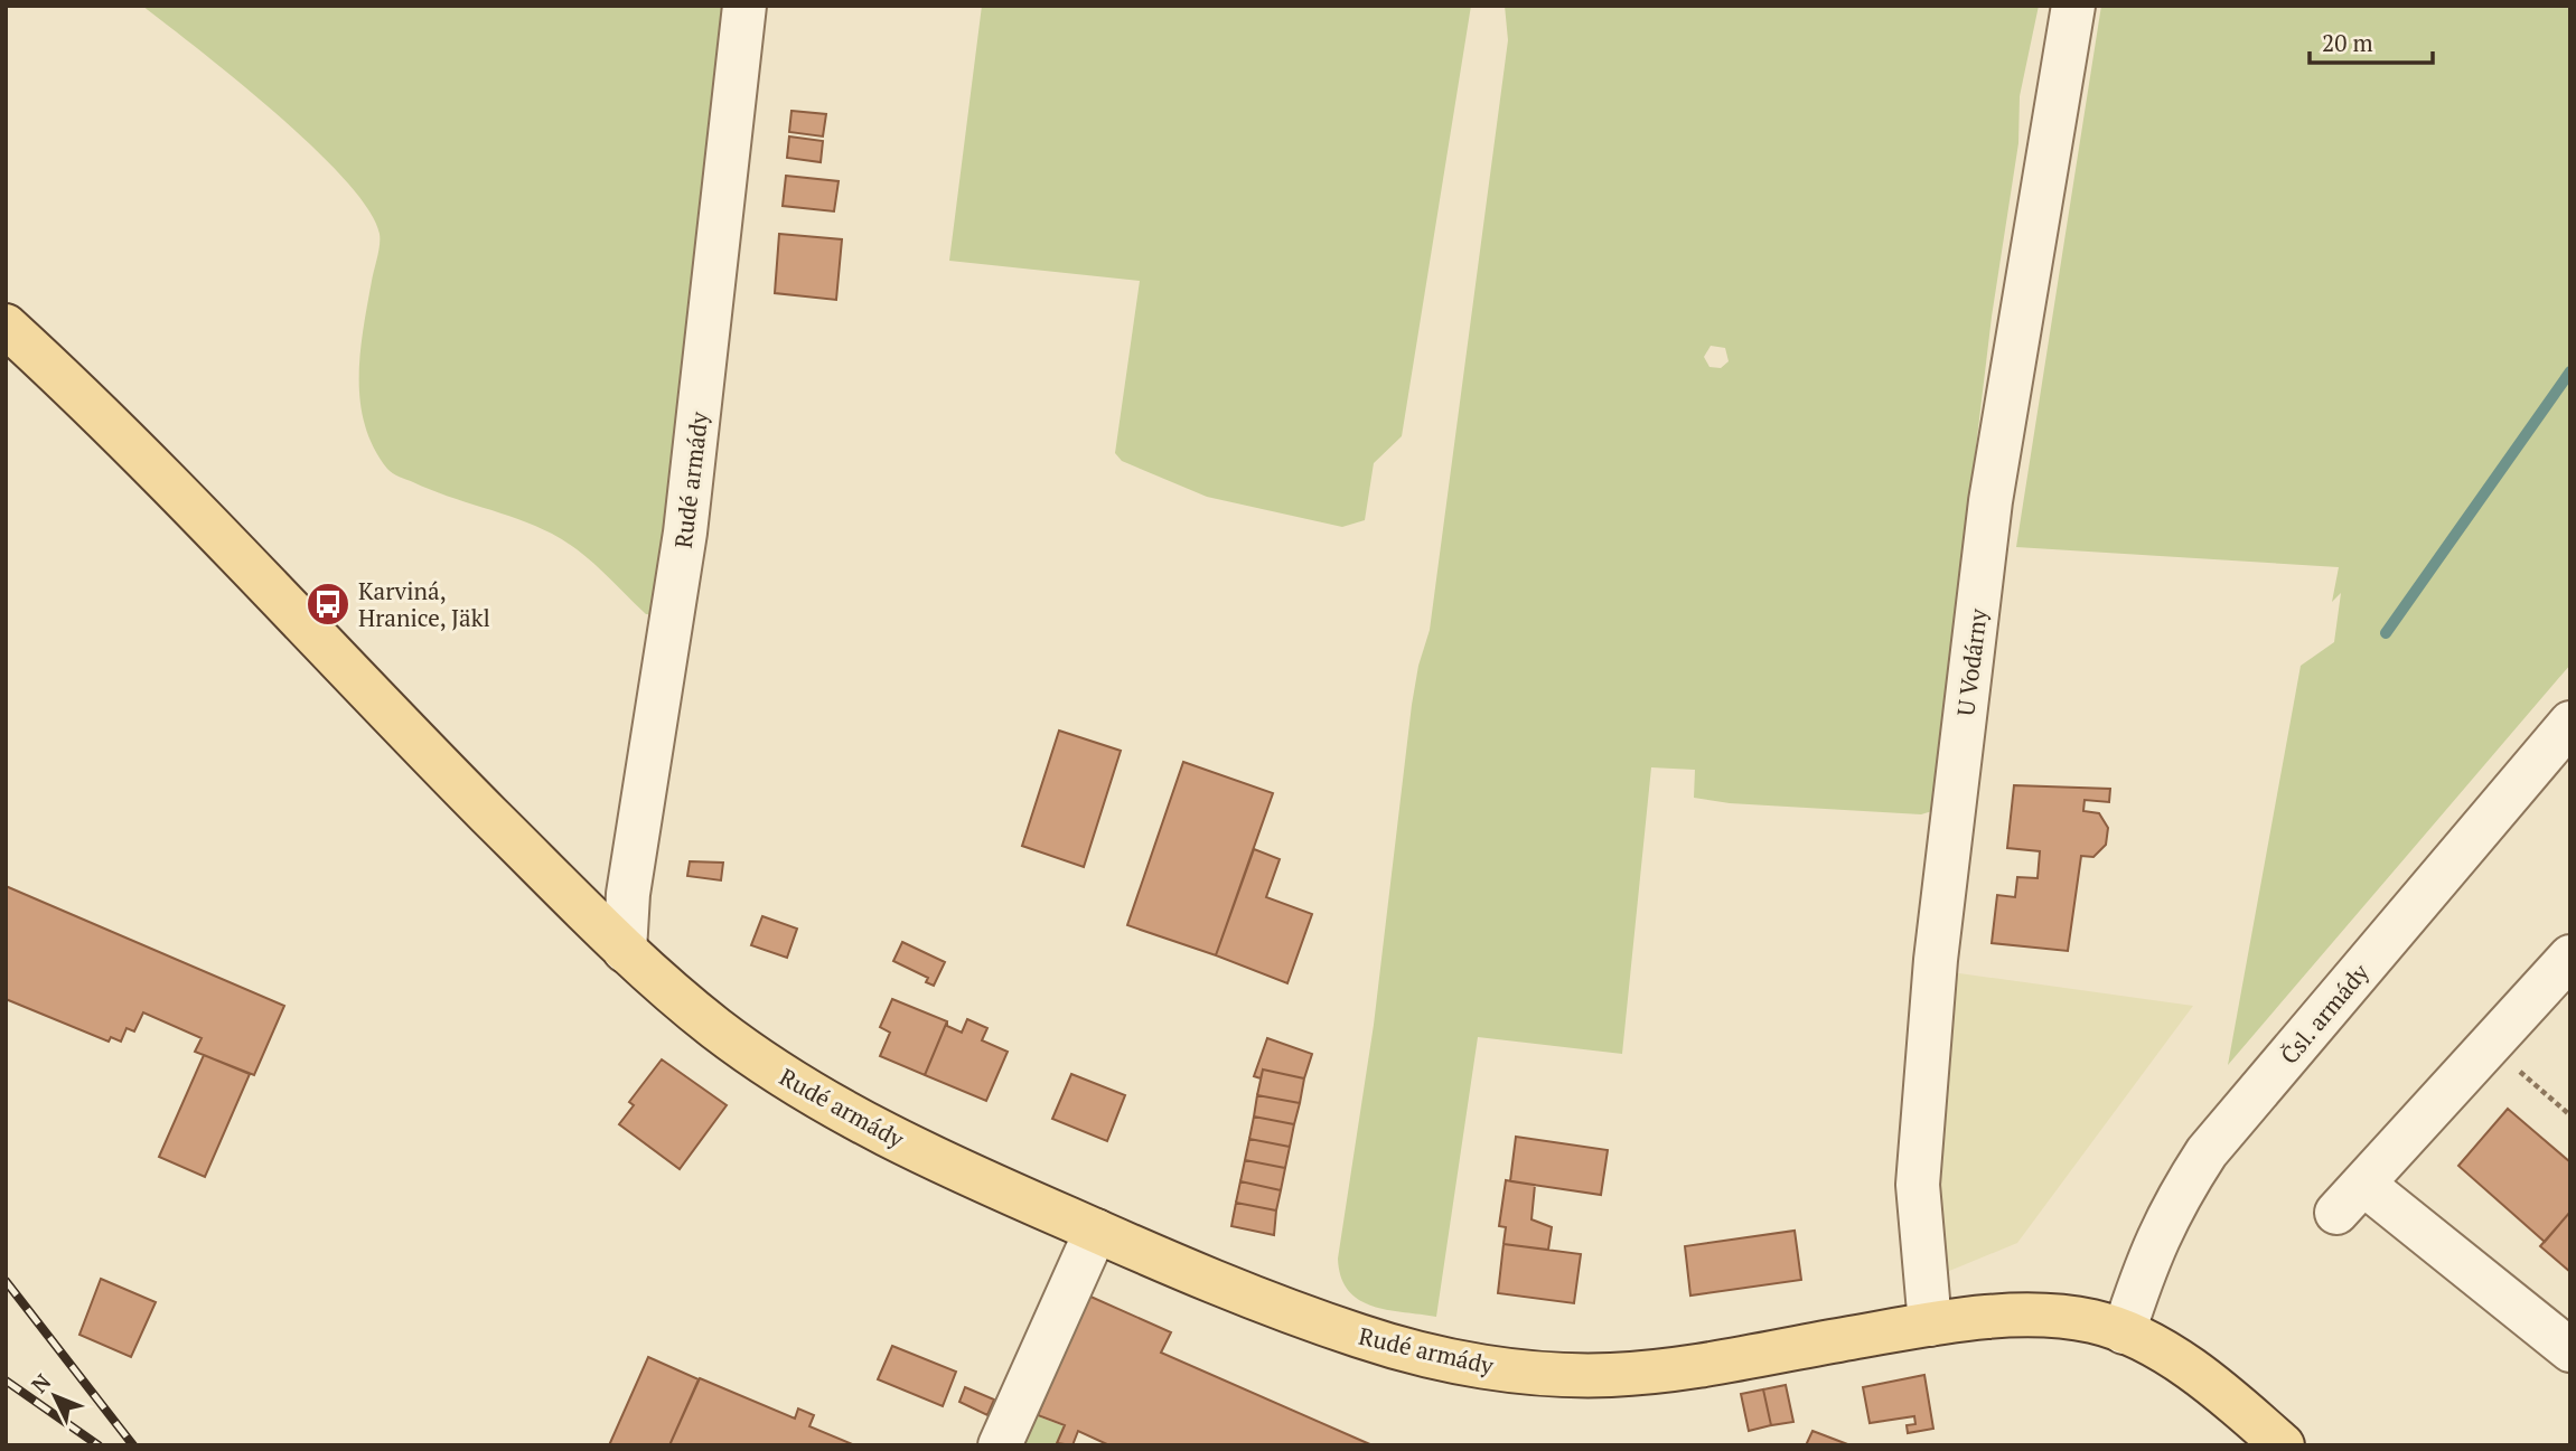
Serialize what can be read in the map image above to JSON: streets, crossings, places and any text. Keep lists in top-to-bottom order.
{
  "streets": {
    "main road": ["Rudé armády"],
    "street": ["U Vodárny", "Čsl. armády"]
  },
  "crossings": [
    ["Rudé armády", "U Vodárny"],
    ["Rudé armády", "Čsl. armády"]
  ],
  "places": {
    "bus stop": ["Karviná, Hranice, Jäkl"]
  },
  "scale_bar": "20 m",
  "north": "top left"
}
